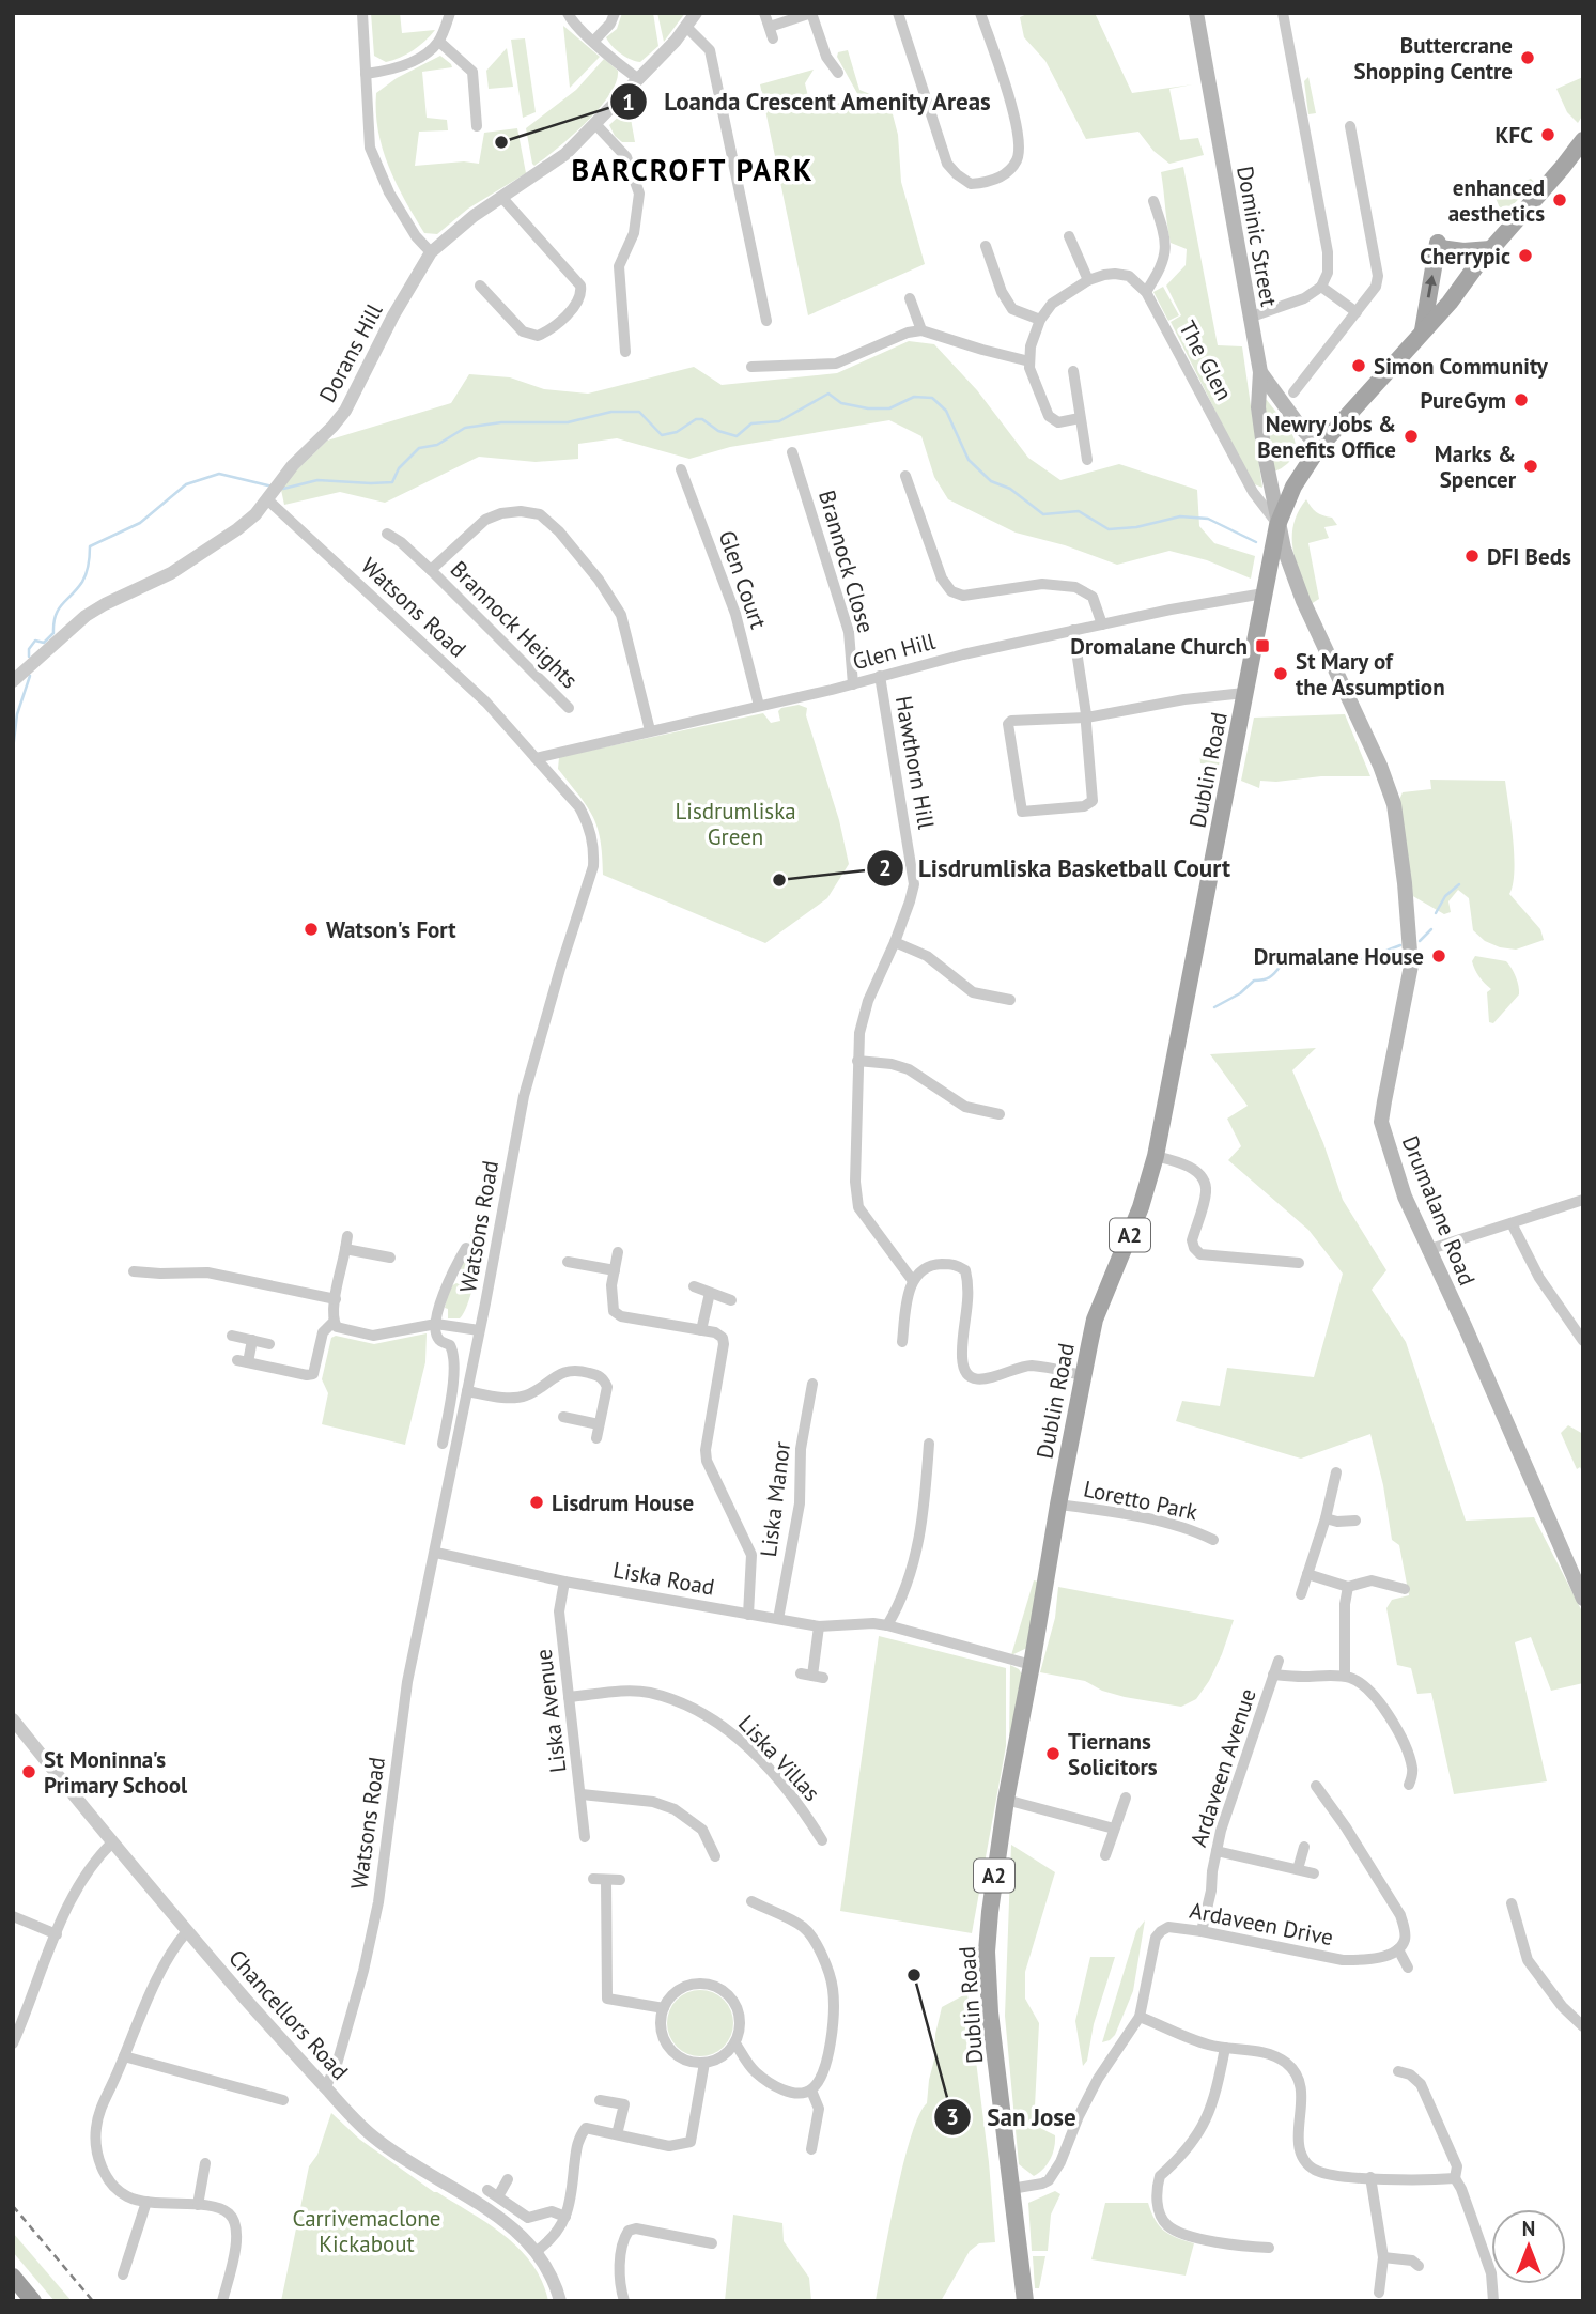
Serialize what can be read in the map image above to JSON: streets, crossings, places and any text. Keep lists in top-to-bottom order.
{
  "streets": {
    "main road": [
      "Dominic Street",
      "Dublin Road",
      "Drumalane Road",
      "A2"
    ],
    "street": [
      "Dorans Hill",
      "The Glen",
      "Brannock Close",
      "Glen Court",
      "Watsons Road",
      "Brannock Heights",
      "Glen Hill",
      "Hawthorn Hill",
      "Liska Manor",
      "Loretto Park",
      "Liska Road",
      "Liska Avenue",
      "Liska Villas",
      "Ardaveen Avenue",
      "Ardaveen Drive",
      "Chancellors Road"
    ]
  },
  "crossings": [
    ["Dominic Street", "Drumalane Road"],
    ["Dominic Street", "A2"],
    ["Dorans Hill", "Watsons Road"],
    ["The Glen", "Dublin Road"],
    ["The Glen", "Drumalane Road"],
    ["The Glen", "A2"],
    ["Brannock Close", "Glen Hill"],
    ["Glen Court", "Glen Hill"],
    ["Watsons Road", "Glen Hill"],
    ["Watsons Road", "Liska Road"],
    ["Watsons Road", "Chancellors Road"],
    ["Brannock Heights", "Glen Hill"],
    ["Glen Hill", "Hawthorn Hill"],
    ["Glen Hill", "Dublin Road"],
    ["Dublin Road", "Drumalane Road"],
    ["Dublin Road", "A2"],
    ["Dublin Road", "Loretto Park"],
    ["Dublin Road", "Liska Road"],
    ["Drumalane Road", "A2"],
    ["Liska Manor", "Liska Road"],
    ["Liska Road", "Liska Avenue"],
    ["Liska Avenue", "Liska Villas"],
    ["Ardaveen Avenue", "Ardaveen Drive"]
  ],
  "districts": ["BARCROFT PARK"],
  "parks": ["Lisdrumliska Green", "Carrivemaclone Kickabout"],
  "places": {
    "other": [
      "Buttercrane Shopping Centre",
      "KFC",
      "Loanda Crescent Amenity Areas",
      "enhanced aesthetics",
      "Cherrypic",
      "Simon Community",
      "PureGym",
      "Newry Jobs & Benefits Office",
      "Marks & Spencer",
      "DFI Beds",
      "St Mary of the Assumption",
      "Lisdrumliska Basketball Court",
      "Watson's Fort",
      "Drumalane House",
      "Lisdrum House",
      "Tiernans Solicitors",
      "St Moninna's Primary School",
      "San Jose"
    ],
    "transit": ["Dromalane Church"]
  },
  "north": "top"
}
